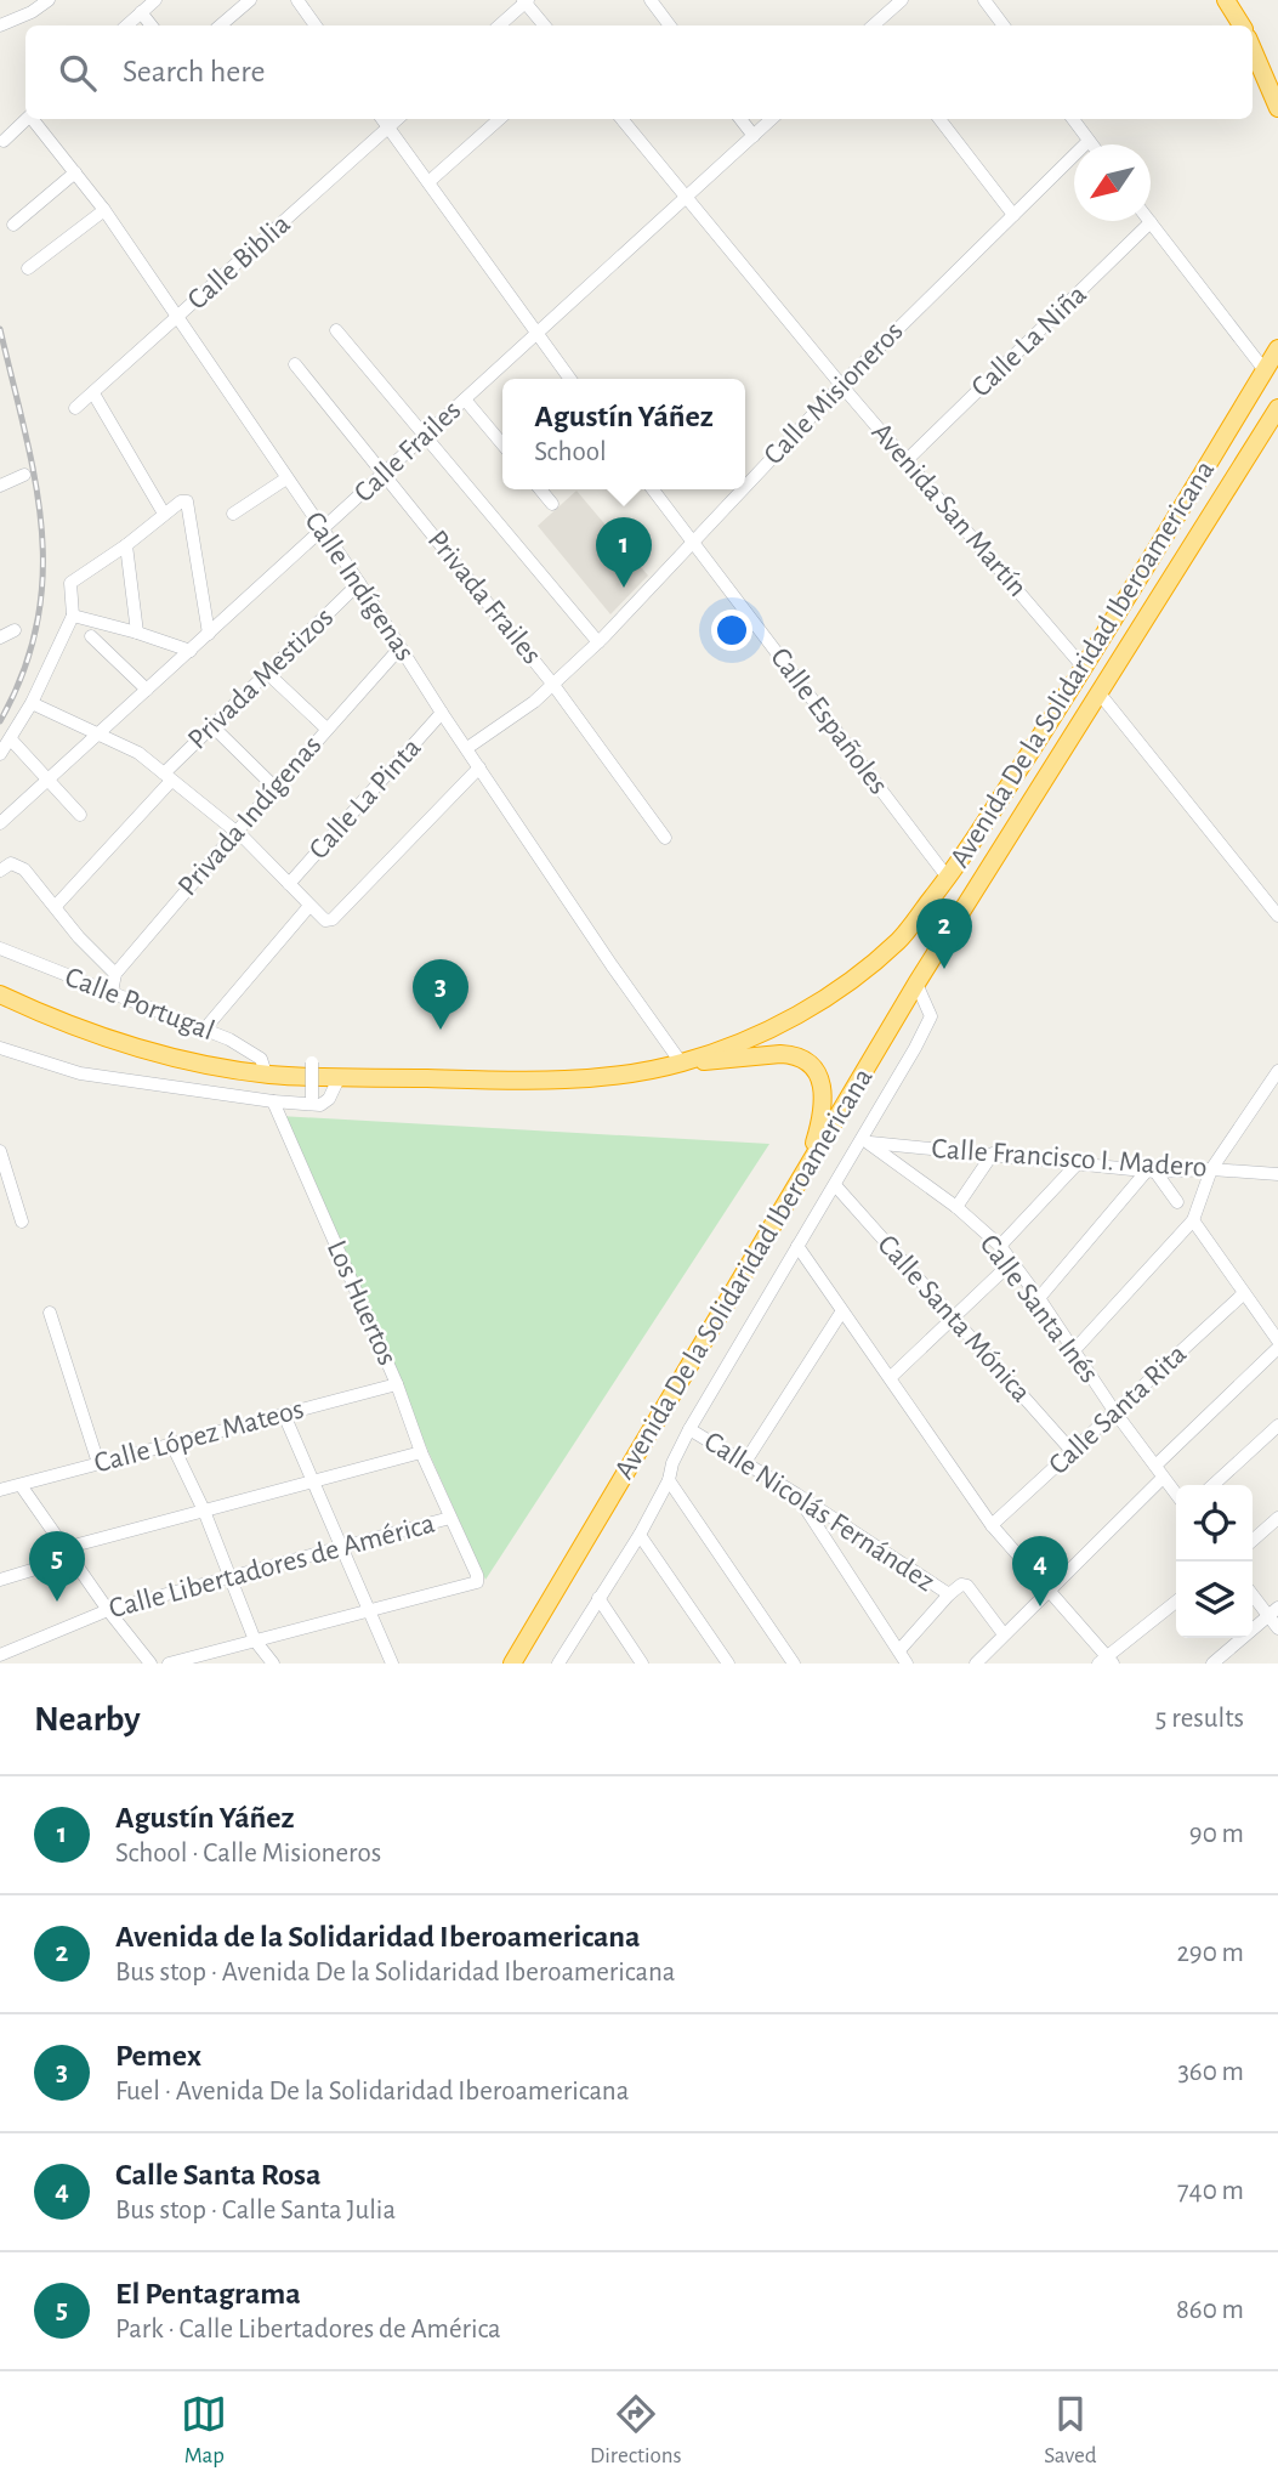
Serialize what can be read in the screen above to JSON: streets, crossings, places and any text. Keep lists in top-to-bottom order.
{
  "streets": {
    "highway": ["Avenida De la Solidaridad Iberoamericana"],
    "street": [
      "Calle Biblia",
      "Calle La Niña",
      "Calle Misioneros",
      "Calle Frailes",
      "Avenida San Martín",
      "Calle Indígenas",
      "Privada Frailes",
      "Privada Mestizos",
      "Calle Españoles",
      "Calle La Pinta",
      "Privada Indígenas",
      "Calle Portugal",
      "Calle Francisco I. Madero",
      "Los Huertos",
      "Calle Santa Inés",
      "Calle Santa Mónica",
      "Calle Santa Rita",
      "Calle López Mateos",
      "Calle Nicolás Fernández",
      "Calle Libertadores de América"
    ]
  },
  "crossings": [
    ["Calle Biblia", "Calle Indígenas"],
    ["Calle La Niña", "Avenida San Martín"],
    ["Calle Misioneros", "Avenida San Martín"],
    ["Calle Misioneros", "Calle Indígenas"],
    ["Calle Misioneros", "Privada Frailes"],
    ["Calle Misioneros", "Calle Españoles"],
    ["Calle Frailes", "Avenida San Martín"],
    ["Calle Frailes", "Calle Indígenas"],
    ["Calle Frailes", "Privada Frailes"],
    ["Avenida San Martín", "Avenida De la Solidaridad Iberoamericana"],
    ["Calle Indígenas", "Avenida De la Solidaridad Iberoamericana"],
    ["Calle Indígenas", "Privada Mestizos"],
    ["Calle Indígenas", "Calle La Pinta"],
    ["Calle Indígenas", "Privada Indígenas"],
    ["Avenida De la Solidaridad Iberoamericana", "Calle Españoles"],
    ["Avenida De la Solidaridad Iberoamericana", "Calle Portugal"],
    ["Privada Indígenas", "Calle Portugal"],
    ["Calle Francisco I. Madero", "Calle Santa Inés"],
    ["Los Huertos", "Calle López Mateos"],
    ["Los Huertos", "Calle Libertadores de América"],
    ["Calle Santa Inés", "Calle Santa Rita"],
    ["Calle Santa Mónica", "Calle Santa Rita"]
  ],
  "north": "bottom left",
  "page": {
    "search": "Search here",
    "popup": ["Agustín Yáñez", "School"],
    "pins": [
      "1",
      "2",
      "3",
      "5",
      "4"
    ],
    "heading": ["Nearby", "5 results"],
    "list": [
      {
        "mark": "1",
        "name": "Agustín Yáñez",
        "note": "School · Calle Misioneros",
        "value": "90 m"
      },
      {
        "mark": "2",
        "name": "Avenida de la Solidaridad Iberoamericana",
        "note": "Bus stop · Avenida De la Solidaridad Iberoamericana",
        "value": "290 m"
      },
      {
        "mark": "3",
        "name": "Pemex",
        "note": "Fuel · Avenida De la Solidaridad Iberoamericana",
        "value": "360 m"
      },
      {
        "mark": "4",
        "name": "Calle Santa Rosa",
        "note": "Bus stop · Calle Santa Julia",
        "value": "740 m"
      },
      {
        "mark": "5",
        "name": "El Pentagrama",
        "note": "Park · Calle Libertadores de América",
        "value": "860 m"
      }
    ],
    "nav": ["Map", "Directions", "Saved"]
  }
}
